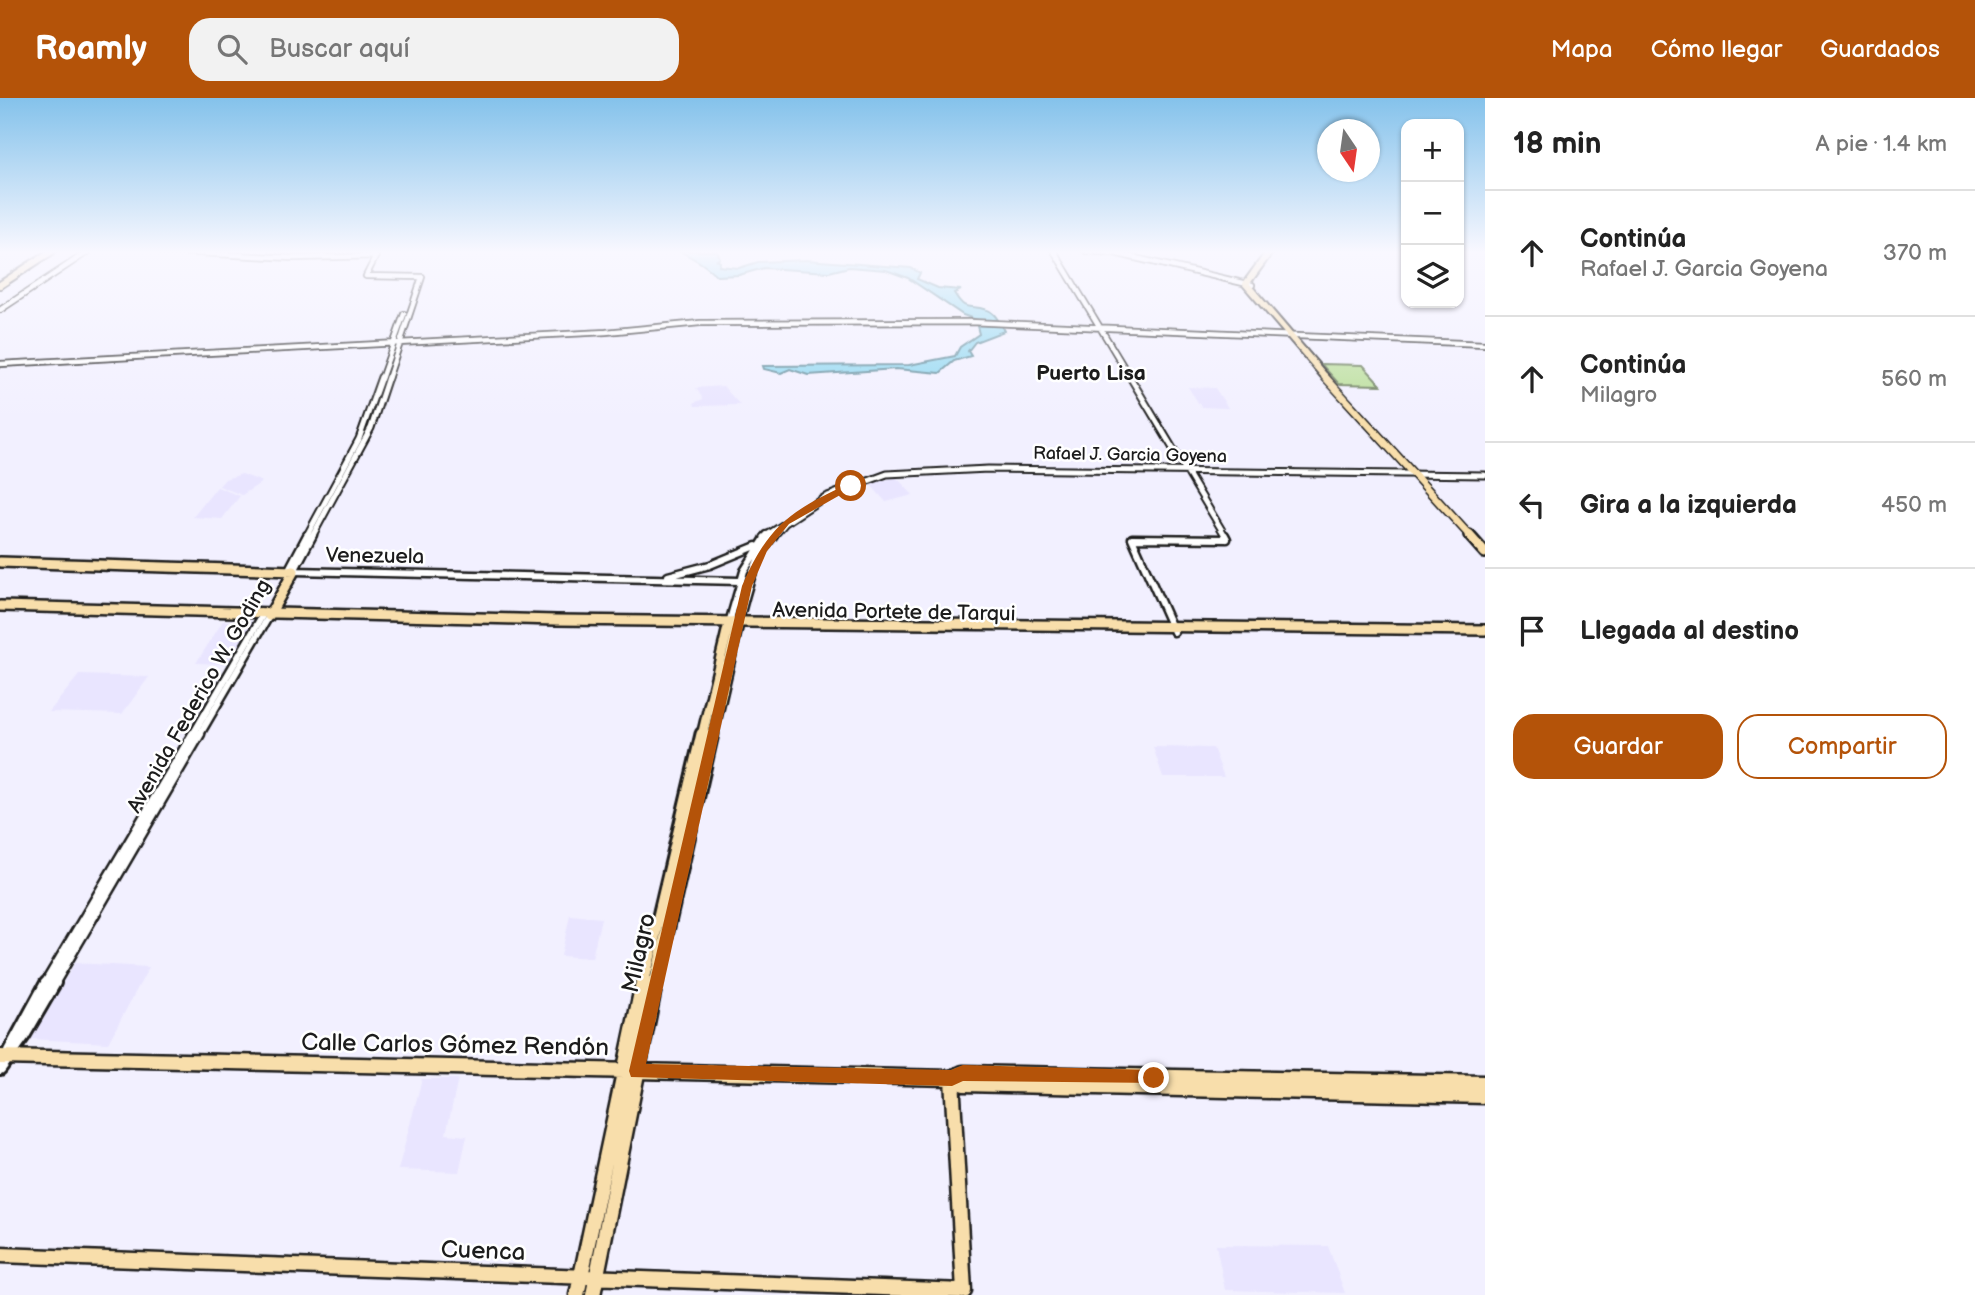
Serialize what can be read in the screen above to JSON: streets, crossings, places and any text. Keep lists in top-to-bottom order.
{
  "streets": {
    "main road": [
      "Venezuela",
      "Avenida Portete de Tarqui",
      "Avenida Federico W. Goding",
      "Milagro",
      "Calle Carlos Gómez Rendón",
      "Cuenca"
    ],
    "street": ["Rafael J. Garcia Goyena"]
  },
  "crossings": [
    ["Rafael J. Garcia Goyena", "Venezuela"],
    ["Rafael J. Garcia Goyena", "Avenida Portete de Tarqui"],
    ["Rafael J. Garcia Goyena", "Milagro"],
    ["Venezuela", "Avenida Federico W. Goding"],
    ["Avenida Portete de Tarqui", "Avenida Federico W. Goding"],
    ["Avenida Portete de Tarqui", "Milagro"],
    ["Avenida Federico W. Goding", "Calle Carlos Gómez Rendón"],
    ["Milagro", "Calle Carlos Gómez Rendón"],
    ["Milagro", "Cuenca"],
    ["Calle Carlos Gómez Rendón", "Cuenca"]
  ],
  "districts": ["Puerto Lisa"],
  "north": "bottom",
  "page": {
    "header": "Roamly",
    "search": "Buscar aquí",
    "nav": ["Mapa", "Cómo llegar", "Guardados"],
    "heading": ["18 min", "A pie · 1.4 km"],
    "map_buttons": ["+", "−"],
    "list": [
      ["Continúa", "Rafael J. Garcia Goyena", "370 m"],
      ["Continúa", "Milagro", "560 m"],
      ["Gira a la izquierda", "450 m"],
      "Llegada al destino"
    ],
    "buttons": ["Guardar", "Compartir"]
  }
}
